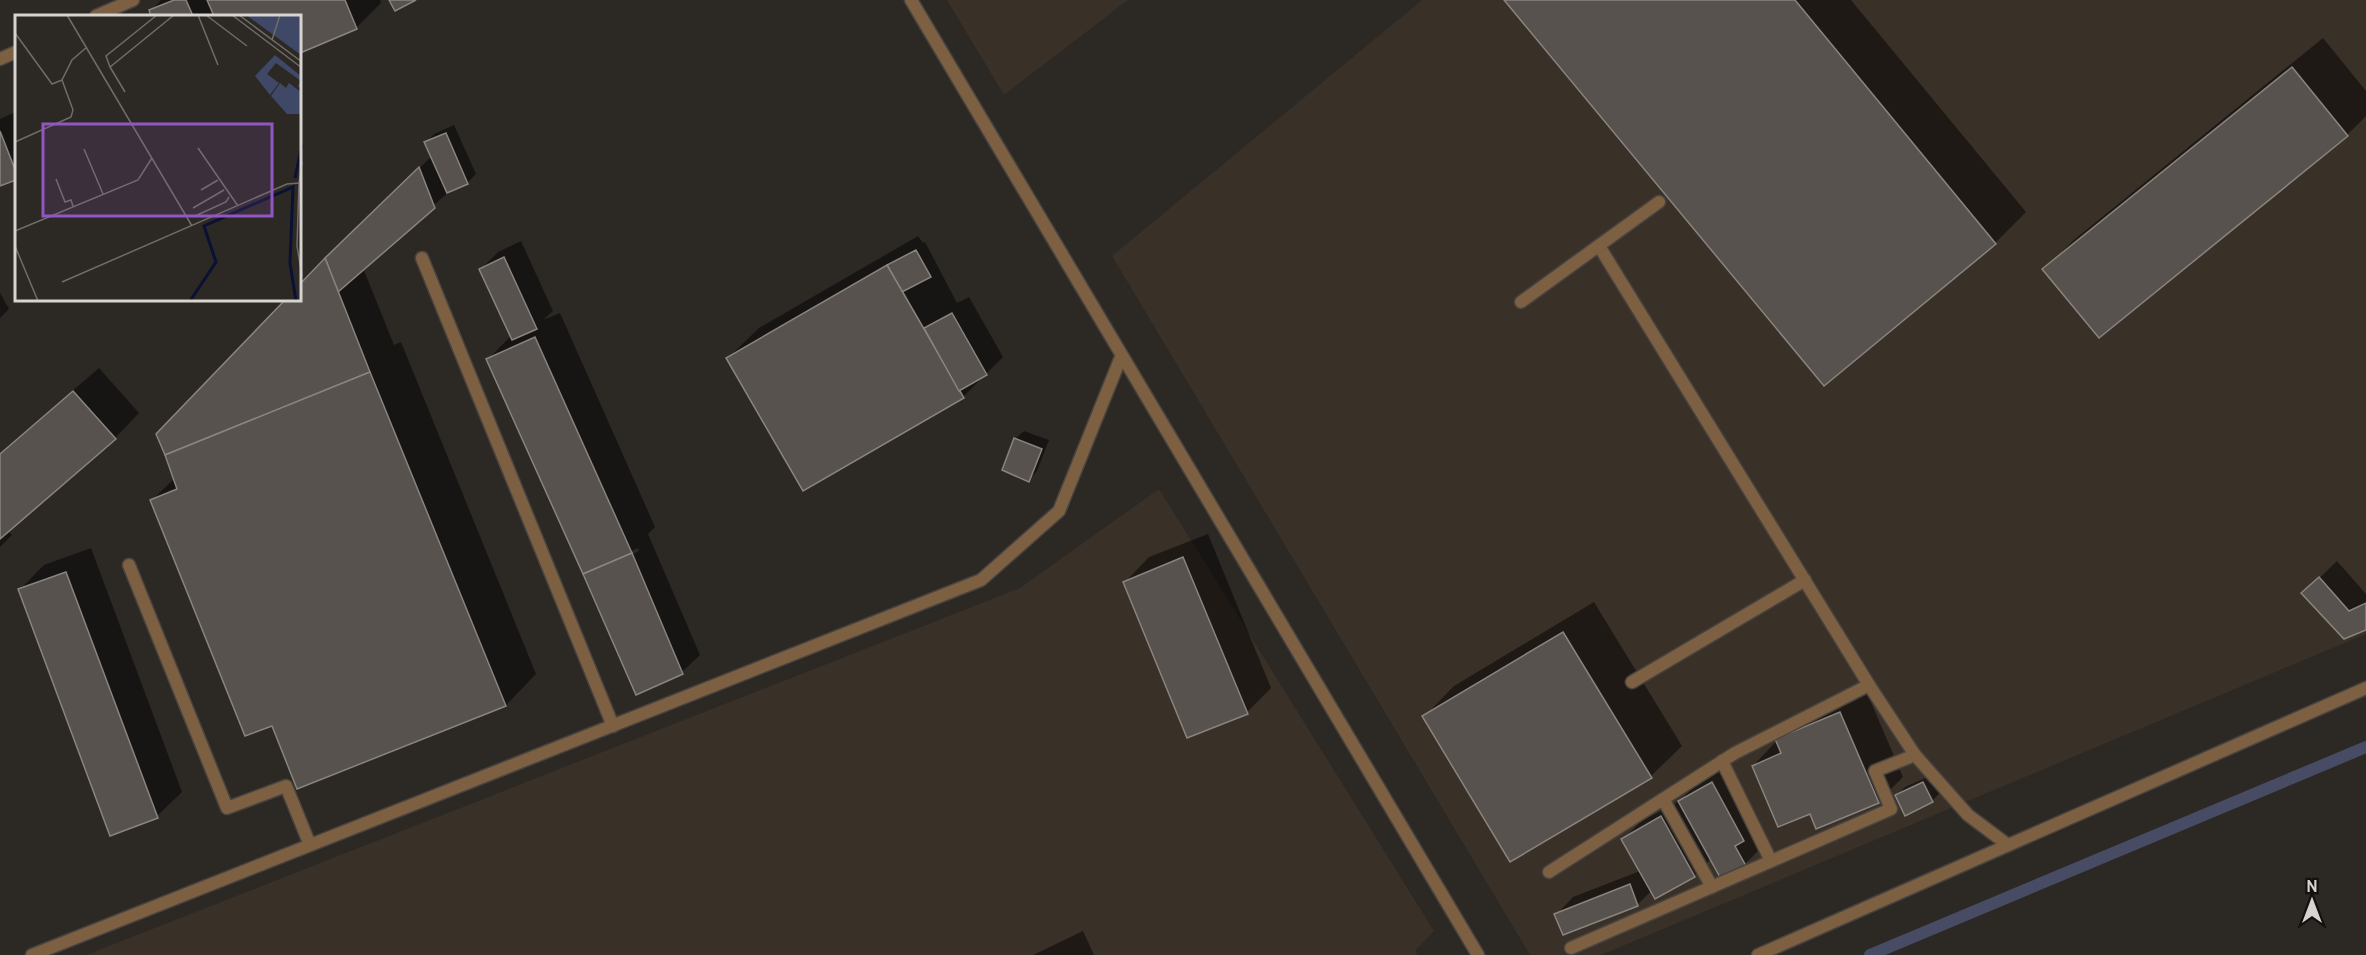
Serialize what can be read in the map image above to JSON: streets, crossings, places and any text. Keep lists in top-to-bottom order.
{
  "north": "top"
}
